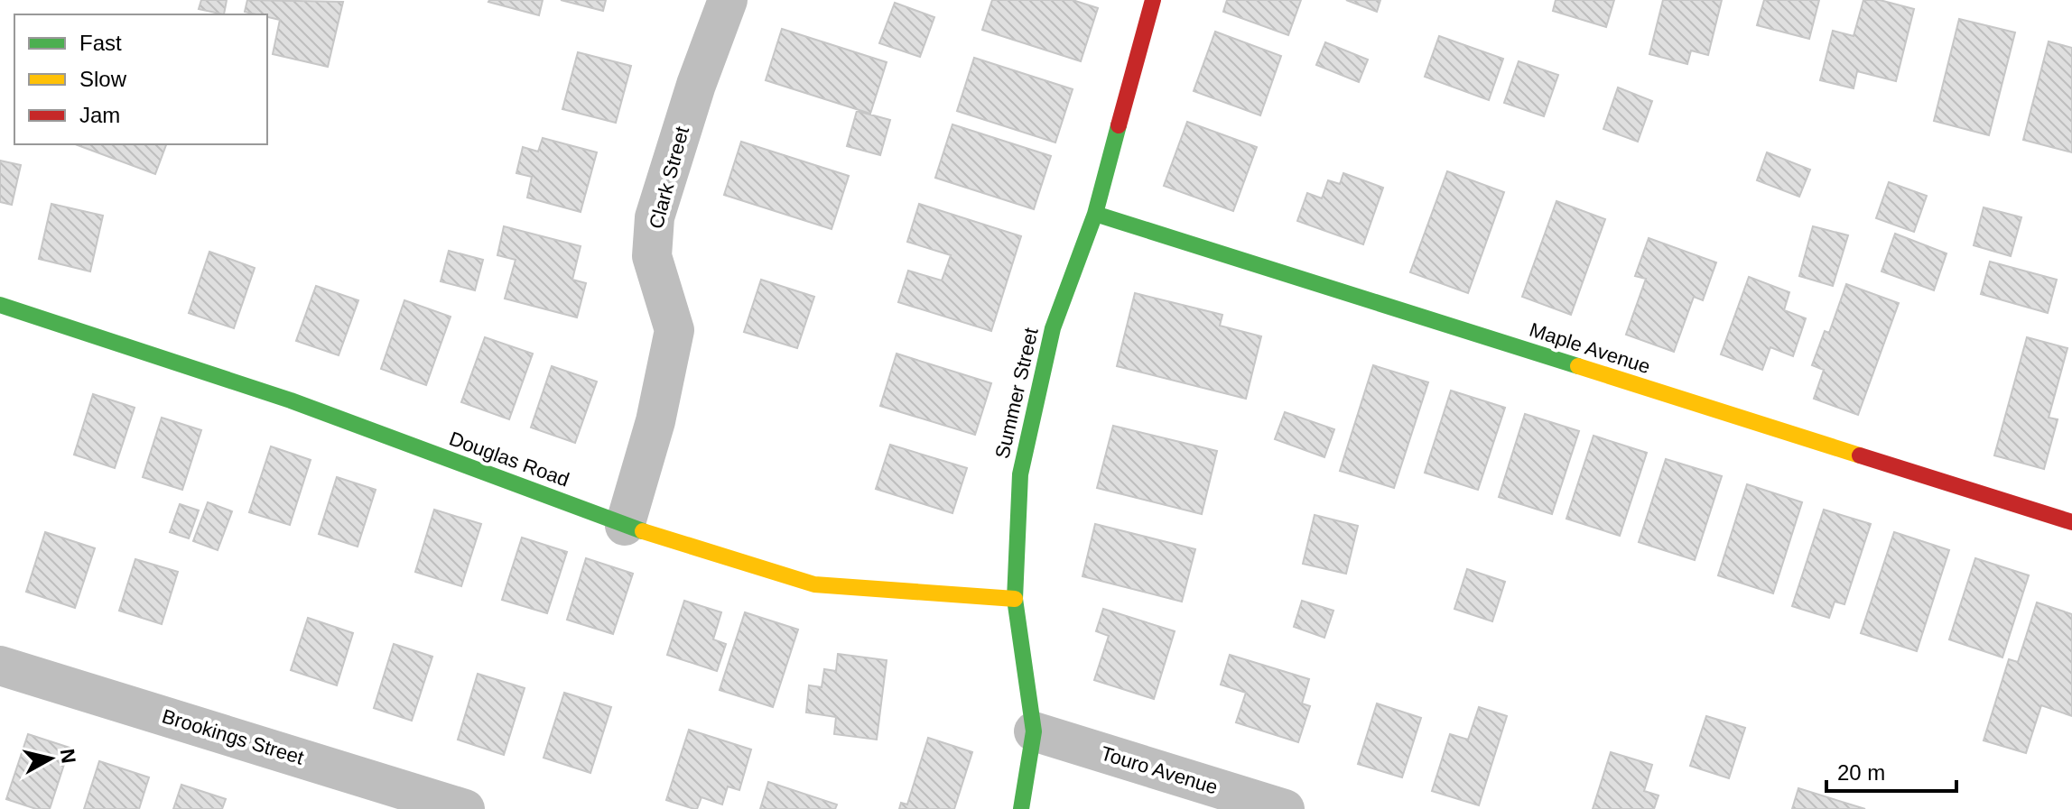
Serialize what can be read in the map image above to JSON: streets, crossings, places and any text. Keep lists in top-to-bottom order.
{
  "streets": {
    "street": [
      "Clark Street",
      "Maple Avenue",
      "Summer Street",
      "Douglas Road",
      "Brookings Street",
      "Touro Avenue"
    ]
  },
  "crossings": [
    ["Clark Street", "Douglas Road"],
    ["Maple Avenue", "Summer Street"],
    ["Summer Street", "Douglas Road"],
    ["Summer Street", "Touro Avenue"]
  ],
  "legend": ["Fast", "Slow", "Jam"],
  "scale_bar": "20 m",
  "north": "right"
}
